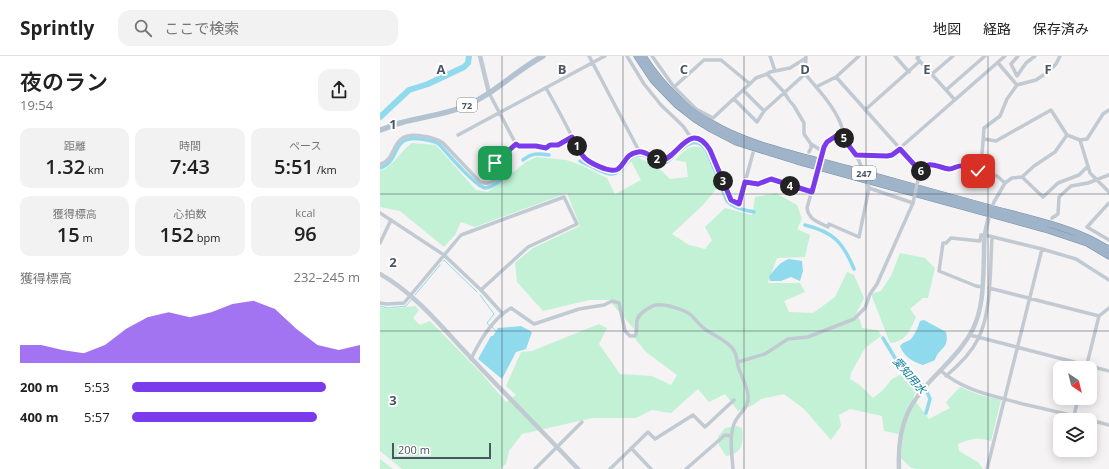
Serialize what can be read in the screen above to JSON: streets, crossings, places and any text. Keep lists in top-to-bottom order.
{
  "streets": {
    "highway": ["247"],
    "main road": ["72"]
  },
  "water": ["愛知用水"],
  "scale_bar": "200 m",
  "north": "bottom right",
  "page": {
    "header": "Sprintly",
    "search": "ここで検索",
    "nav": ["地図", "経路", "保存済み"],
    "heading": ["夜のラン", "19:54"],
    "stats": [
      ["距離", "1.32 km"],
      ["時間", "7:43"],
      ["ペース", "5:51 /km"],
      ["獲得標高", "15 m"],
      ["心拍数", "152 bpm"],
      ["kcal", "96"]
    ],
    "pins": [
      "5",
      "1",
      "2",
      "6",
      "3",
      "4"
    ],
    "chart": ["獲得標高", "232–245 m"],
    "list": [
      {
        "name": "200 m",
        "note": "5:53"
      },
      {
        "name": "400 m",
        "note": "5:57"
      }
    ],
    "scale": "200 m"
  },
  "grid": {
    "columns": [
      "A",
      "B",
      "C",
      "D",
      "E",
      "F"
    ],
    "rows": ["1", "2", "3"]
  }
}
